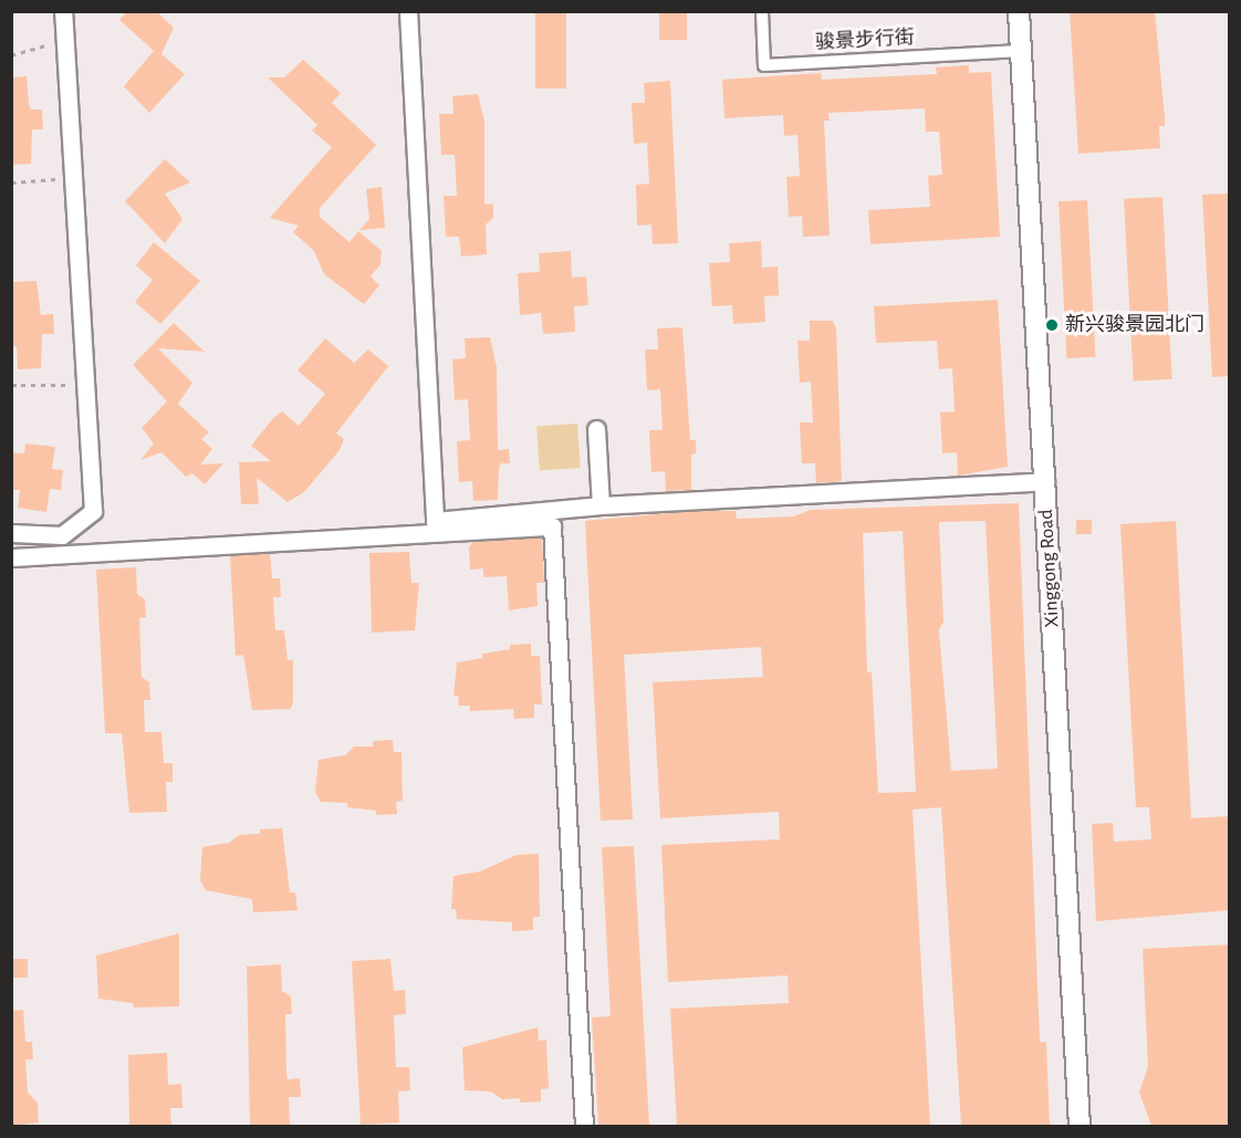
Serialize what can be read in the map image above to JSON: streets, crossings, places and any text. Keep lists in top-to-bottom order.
{
  "streets": {
    "street": ["骏景步行街", "Xinggong Road"]
  },
  "crossings": [
    ["骏景步行街", "Xinggong Road"]
  ],
  "places": ["新兴骏景园北门"]
}
